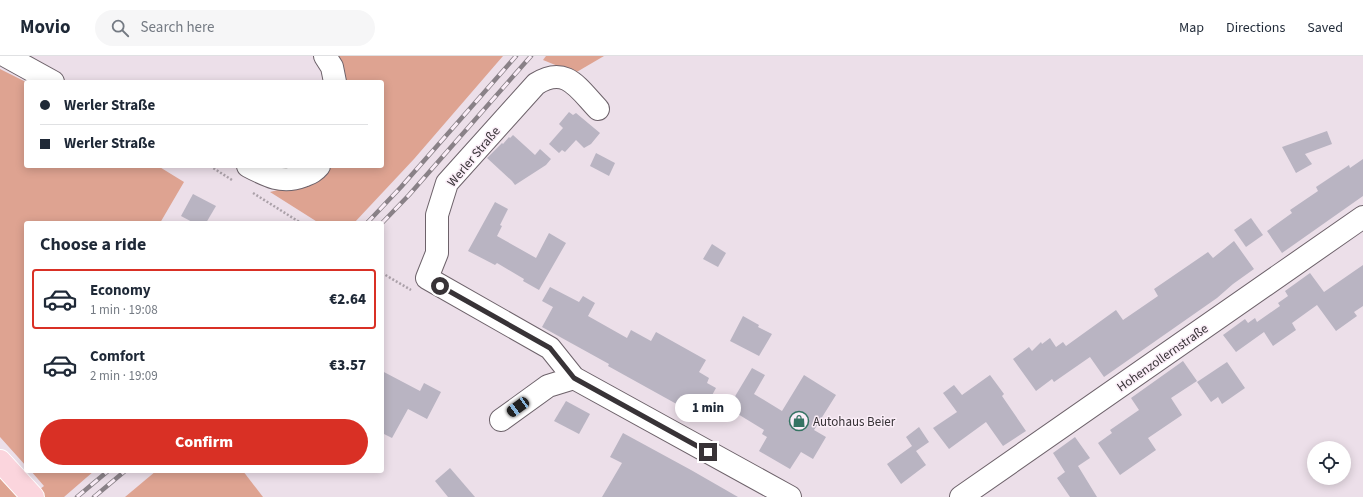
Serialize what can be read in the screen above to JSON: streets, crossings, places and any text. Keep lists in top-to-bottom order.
{
  "streets": {
    "street": ["Werler Straße", "Hohenzollernstraße"]
  },
  "places": {
    "shop": ["Autohaus Beier"]
  },
  "page": {
    "header": "Movio",
    "search": "Search here",
    "nav": ["Map", "Directions", "Saved"],
    "banner": ["Werler Straße", "Werler Straße"],
    "heading": "Choose a ride",
    "list": [
      {
        "name": "Economy",
        "note": "1 min · 19:08",
        "value": "€2.64"
      },
      {
        "name": "Comfort",
        "note": "2 min · 19:09",
        "value": "€3.57"
      }
    ],
    "bubble": "1 min",
    "buttons": "Confirm"
  }
}
